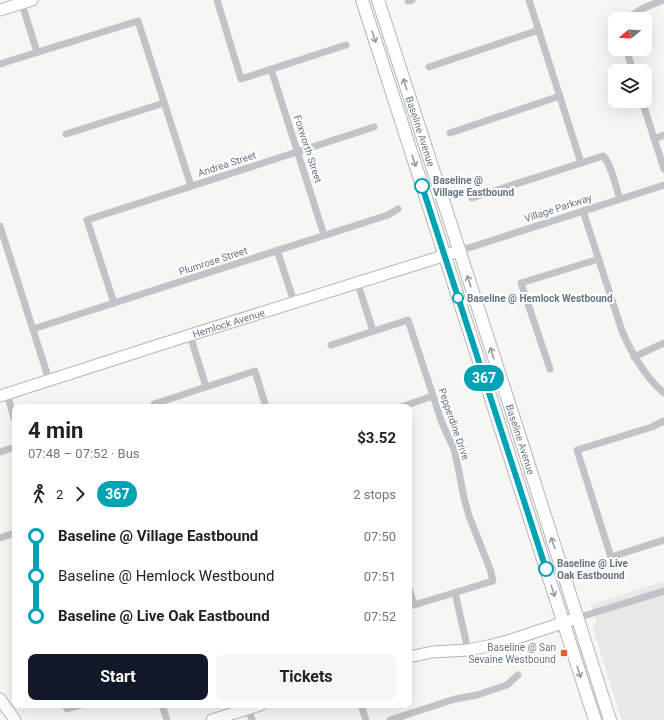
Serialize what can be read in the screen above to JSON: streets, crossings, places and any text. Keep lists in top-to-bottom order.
{
  "streets": {
    "main road": ["Baseline Avenue"],
    "street": [
      "Foxworth Street",
      "Andrea Street",
      "Village Parkway",
      "Plumrose Street",
      "Hemlock Avenue",
      "Pepperdine Drive"
    ]
  },
  "crossings": [
    ["Baseline Avenue", "Village Parkway"],
    ["Baseline Avenue", "Hemlock Avenue"],
    ["Foxworth Street", "Andrea Street"],
    ["Foxworth Street", "Plumrose Street"],
    ["Andrea Street", "Plumrose Street"],
    ["Village Parkway", "Hemlock Avenue"]
  ],
  "places": {
    "other": ["Baseline @ Village Eastbound", "Baseline @ Hemlock Westbound", "Baseline @ Live Oak Eastbound"],
    "transit": ["Baseline @ San Sevaine Westbound"]
  },
  "lines": ["bus line 367"],
  "north": "left",
  "page": {
    "on_map": "367",
    "heading": ["4 min", "07:48 – 07:52 · Bus", "$3.52"],
    "legs": ["2", "367", "2 stops"],
    "list": [
      {
        "name": "Baseline @ Village Eastbound",
        "value": "07:50"
      },
      {
        "name": "Baseline @ Hemlock Westbound",
        "value": "07:51"
      },
      {
        "name": "Baseline @ Live Oak Eastbound",
        "value": "07:52"
      }
    ],
    "buttons": ["Start", "Tickets"]
  }
}
